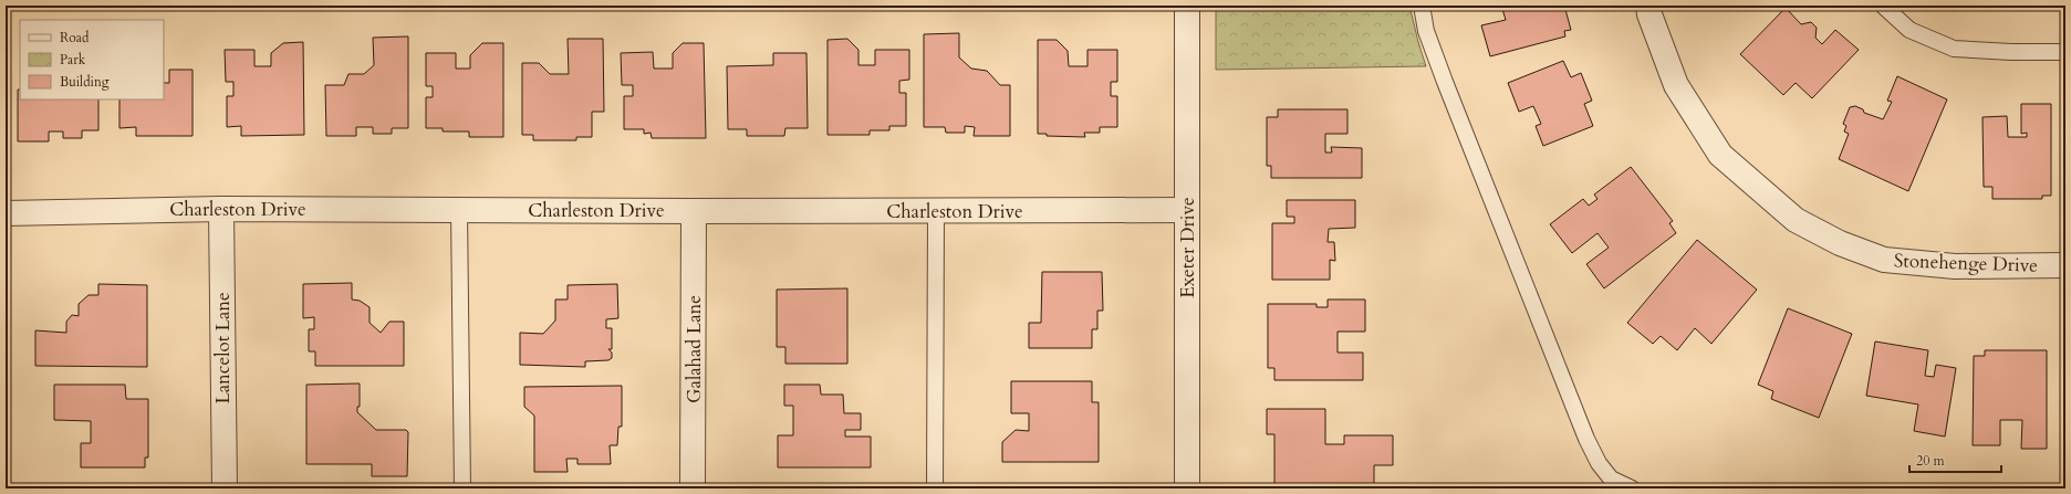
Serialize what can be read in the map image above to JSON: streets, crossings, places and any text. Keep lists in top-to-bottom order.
{
  "streets": {
    "street": [
      "Charleston Drive",
      "Exeter Drive",
      "Stonehenge Drive",
      "Lancelot Lane",
      "Galahad Lane"
    ]
  },
  "crossings": [
    ["Charleston Drive", "Exeter Drive"],
    ["Charleston Drive", "Lancelot Lane"],
    ["Charleston Drive", "Galahad Lane"]
  ],
  "legend": ["Road", "Park", "Building"],
  "scale_bar": "20 m"
}
